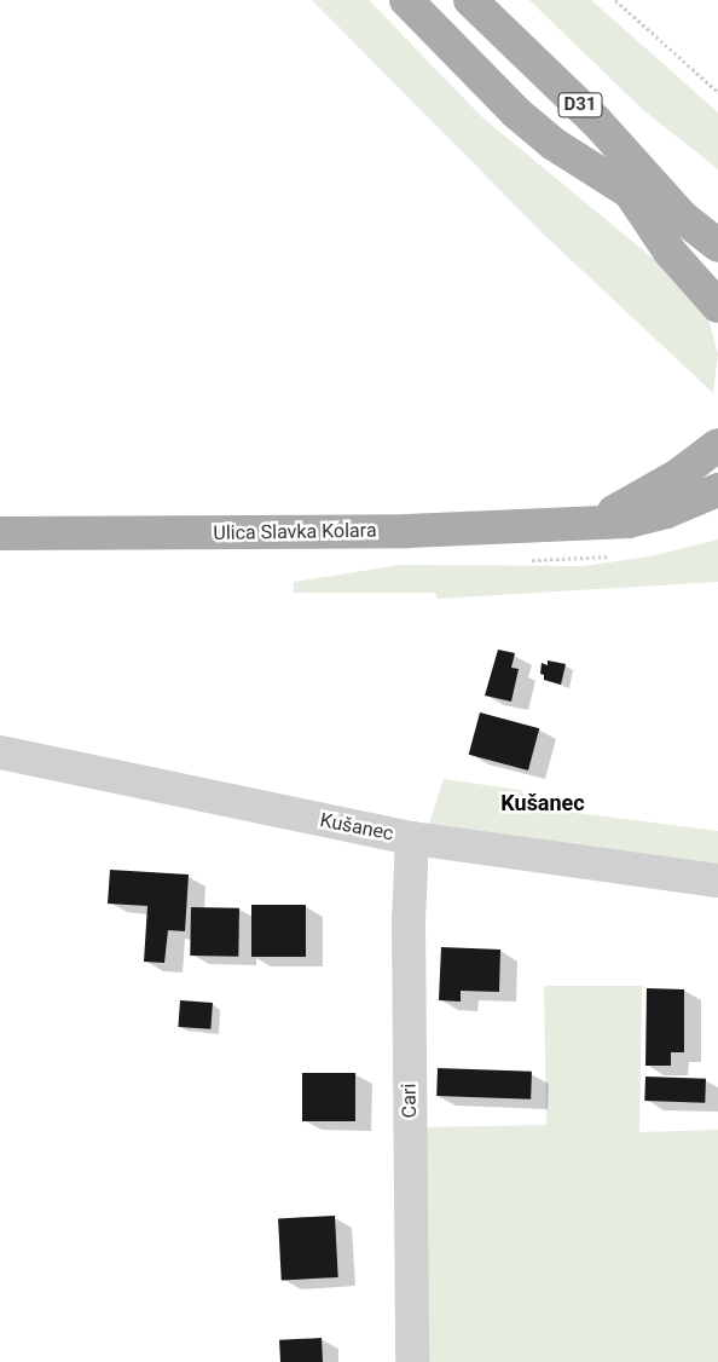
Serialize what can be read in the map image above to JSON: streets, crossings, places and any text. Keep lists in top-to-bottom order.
{
  "streets": {
    "main road": ["D31", "Ulica Slavka Kolara"],
    "street": ["Kušanec", "Cari"]
  },
  "crossings": [
    ["Kušanec", "Cari"]
  ],
  "districts": ["Kušanec"]
}
